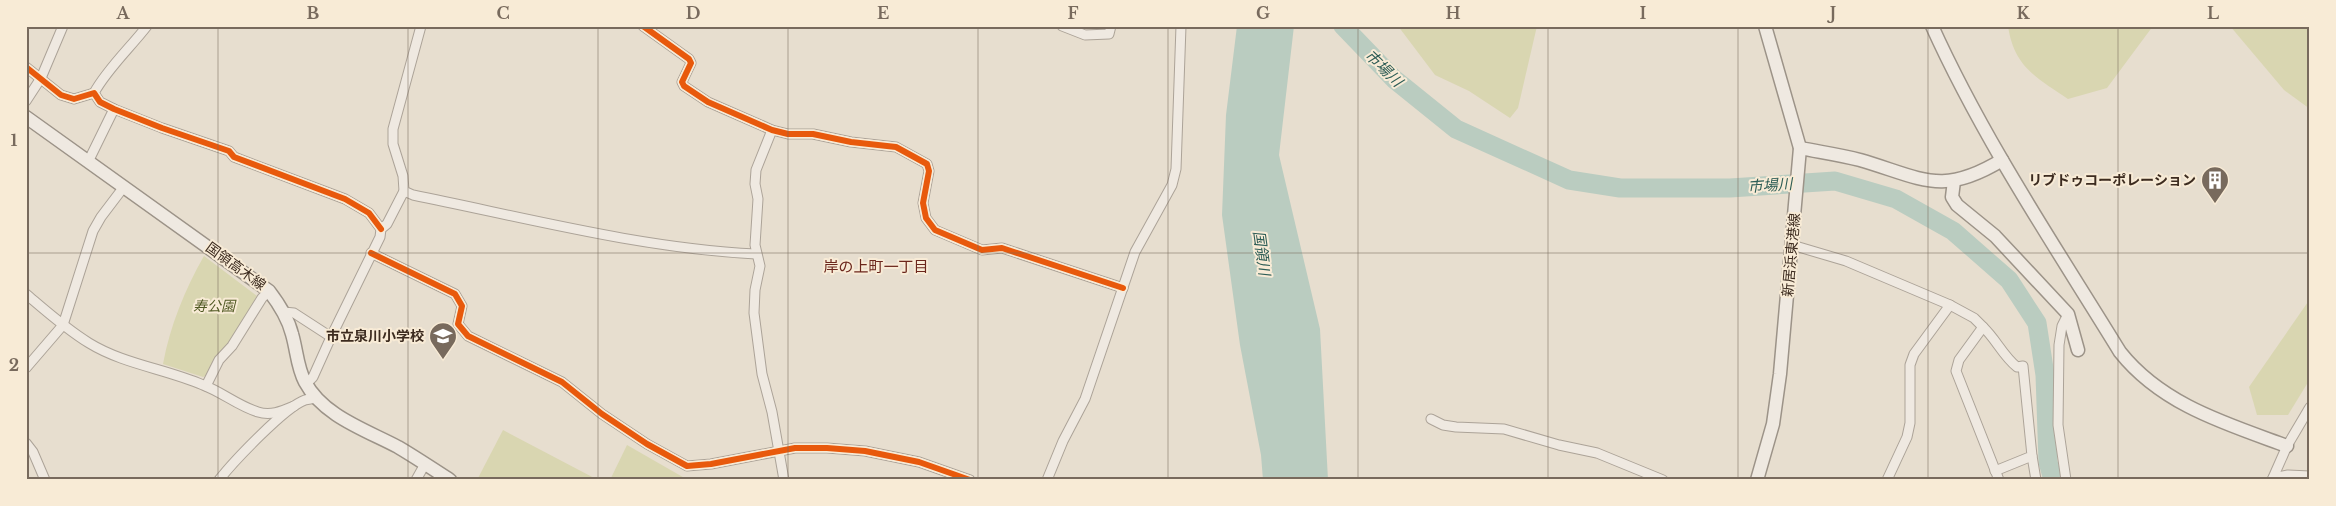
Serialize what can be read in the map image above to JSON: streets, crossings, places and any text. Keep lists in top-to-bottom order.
{
  "streets": {
    "main road": ["新居浜東港線", "国領高木線"]
  },
  "districts": ["岸の上町一丁目"],
  "water": ["市場川", "国領川"],
  "parks": ["寿公園"],
  "places": {
    "building": ["リブドゥコーポレーション"],
    "school or university": ["市立泉川小学校"]
  },
  "grid": {
    "columns": [
      "A",
      "B",
      "C",
      "D",
      "E",
      "F",
      "G",
      "H",
      "I",
      "J",
      "K",
      "L"
    ],
    "rows": ["1", "2"]
  }
}
